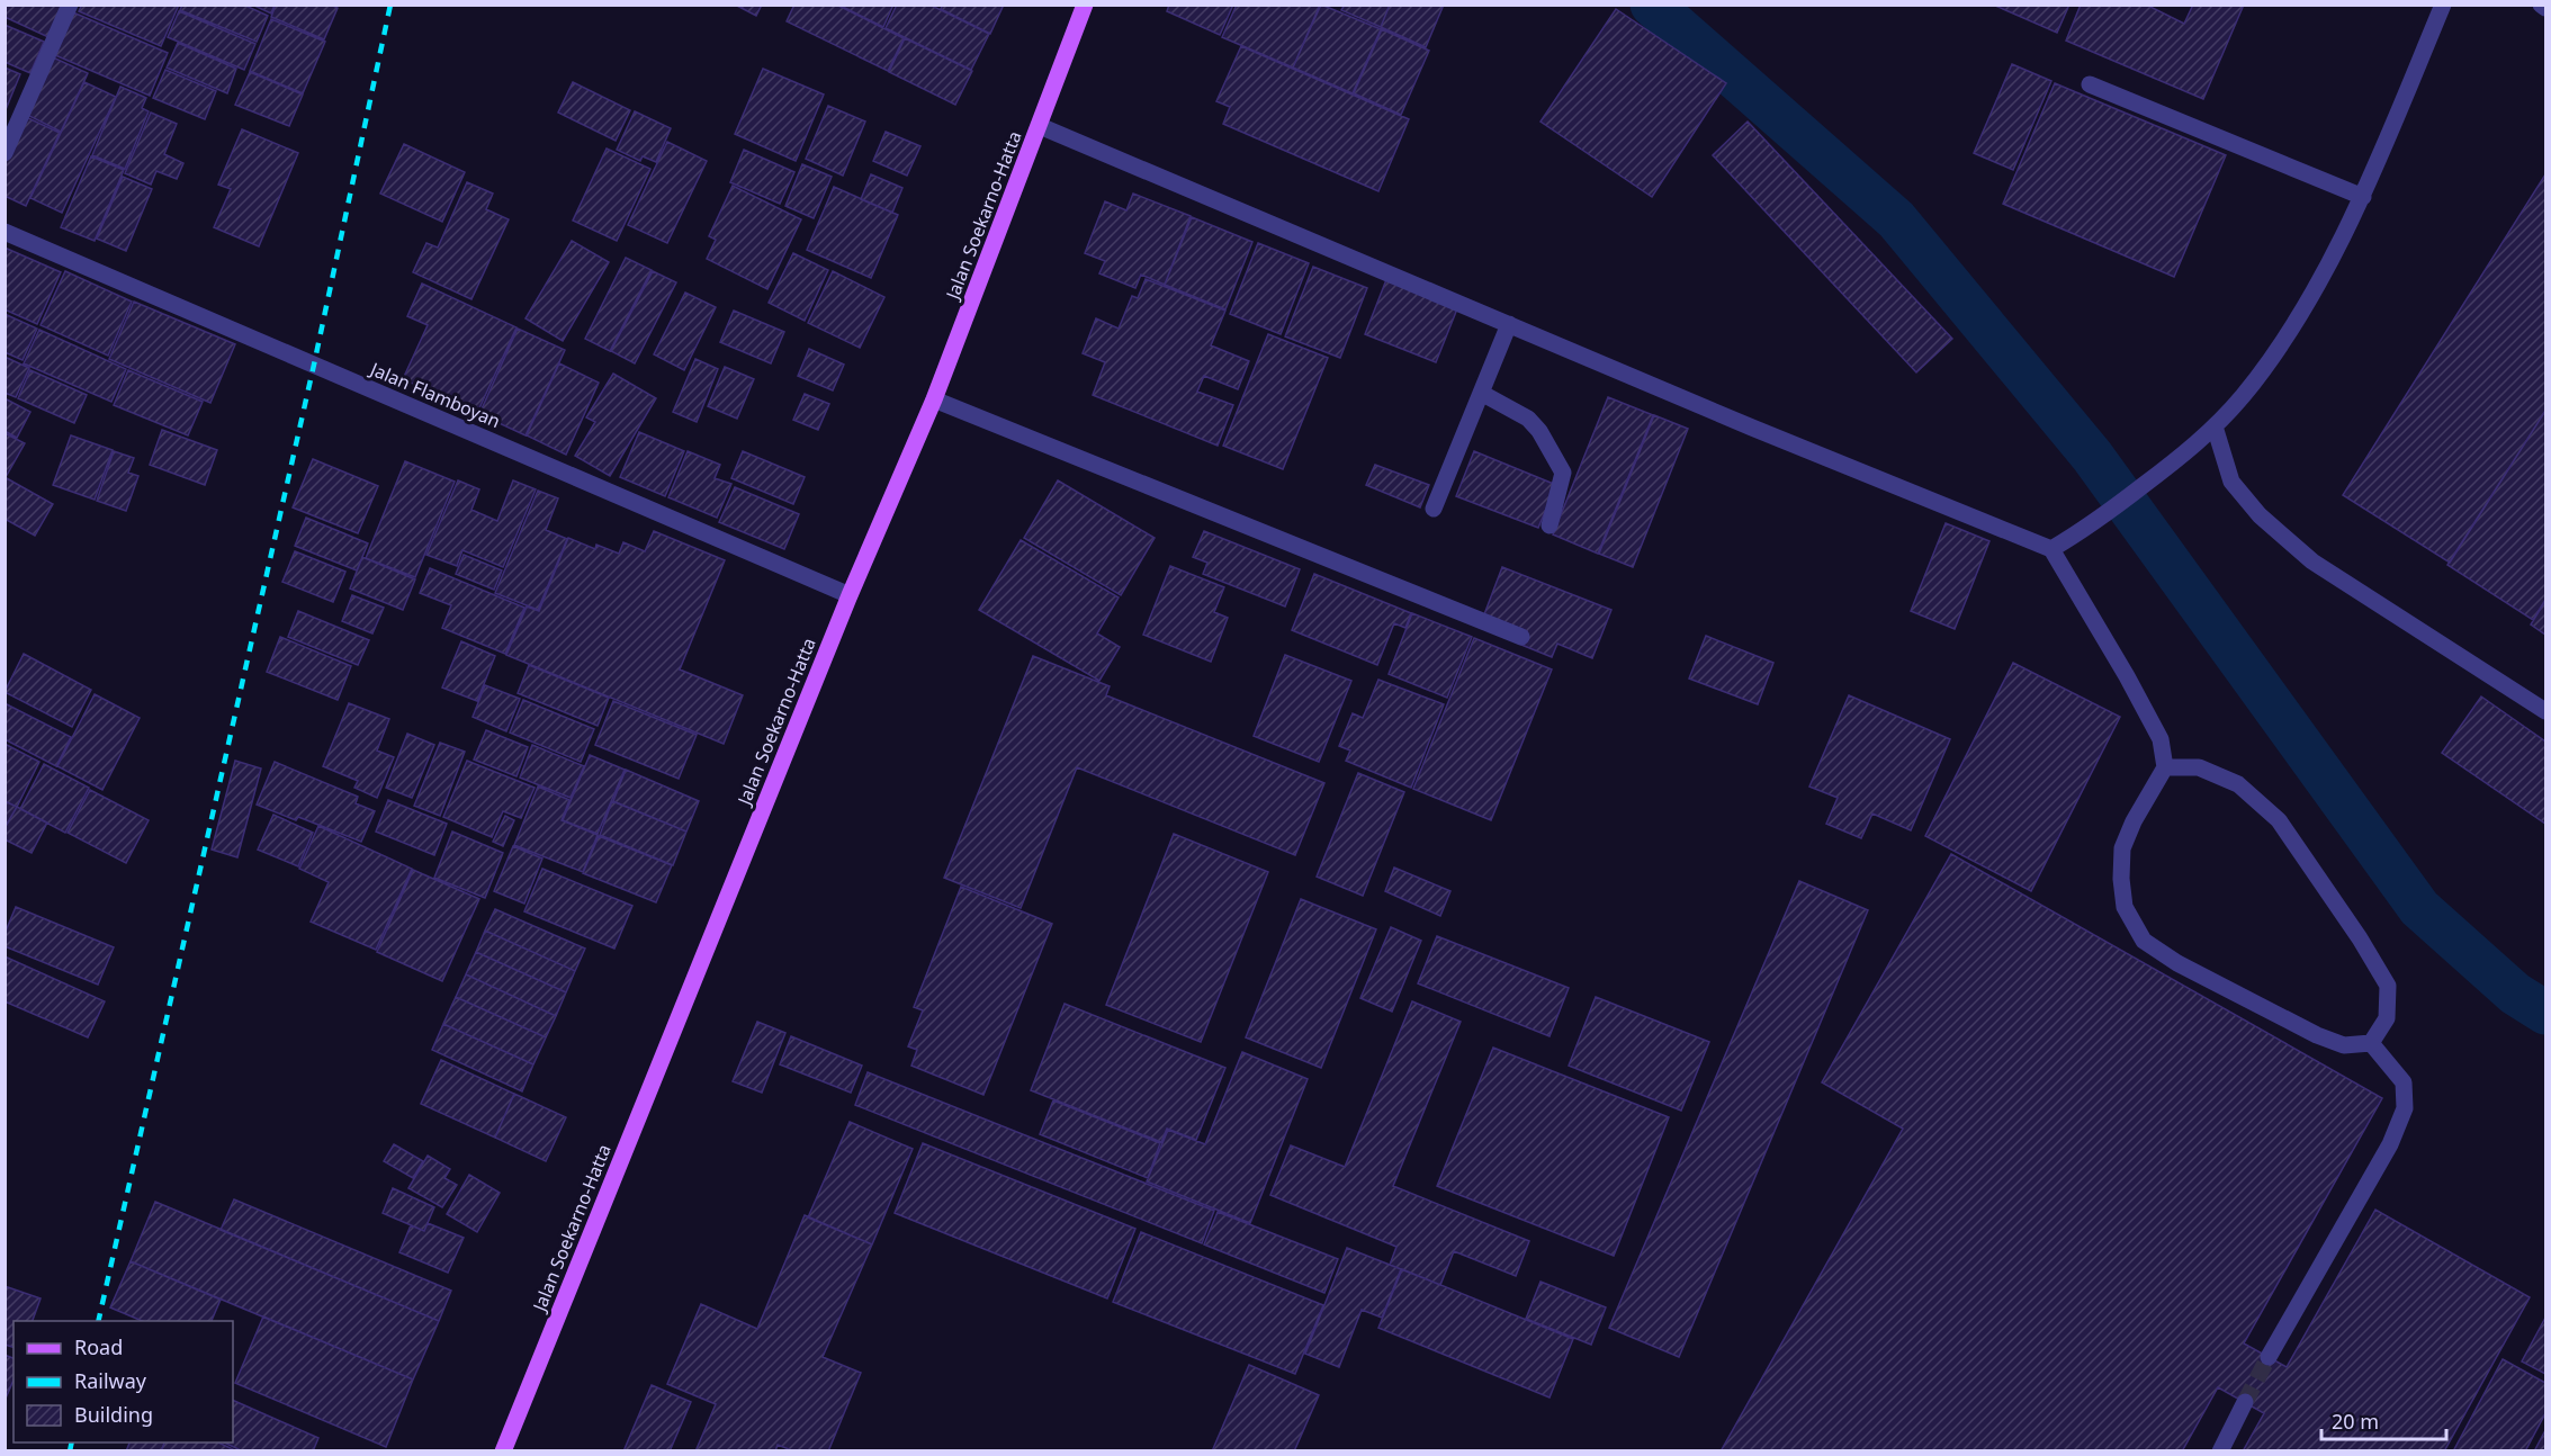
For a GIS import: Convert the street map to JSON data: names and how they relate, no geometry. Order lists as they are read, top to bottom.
{
  "streets": {
    "main road": ["Jalan Soekarno-Hatta"],
    "street": ["Jalan Flamboyan"]
  },
  "crossings": [
    ["Jalan Soekarno-Hatta", "Jalan Flamboyan"]
  ],
  "legend": ["Road", "Railway", "Building"],
  "scale_bar": "20 m"
}
